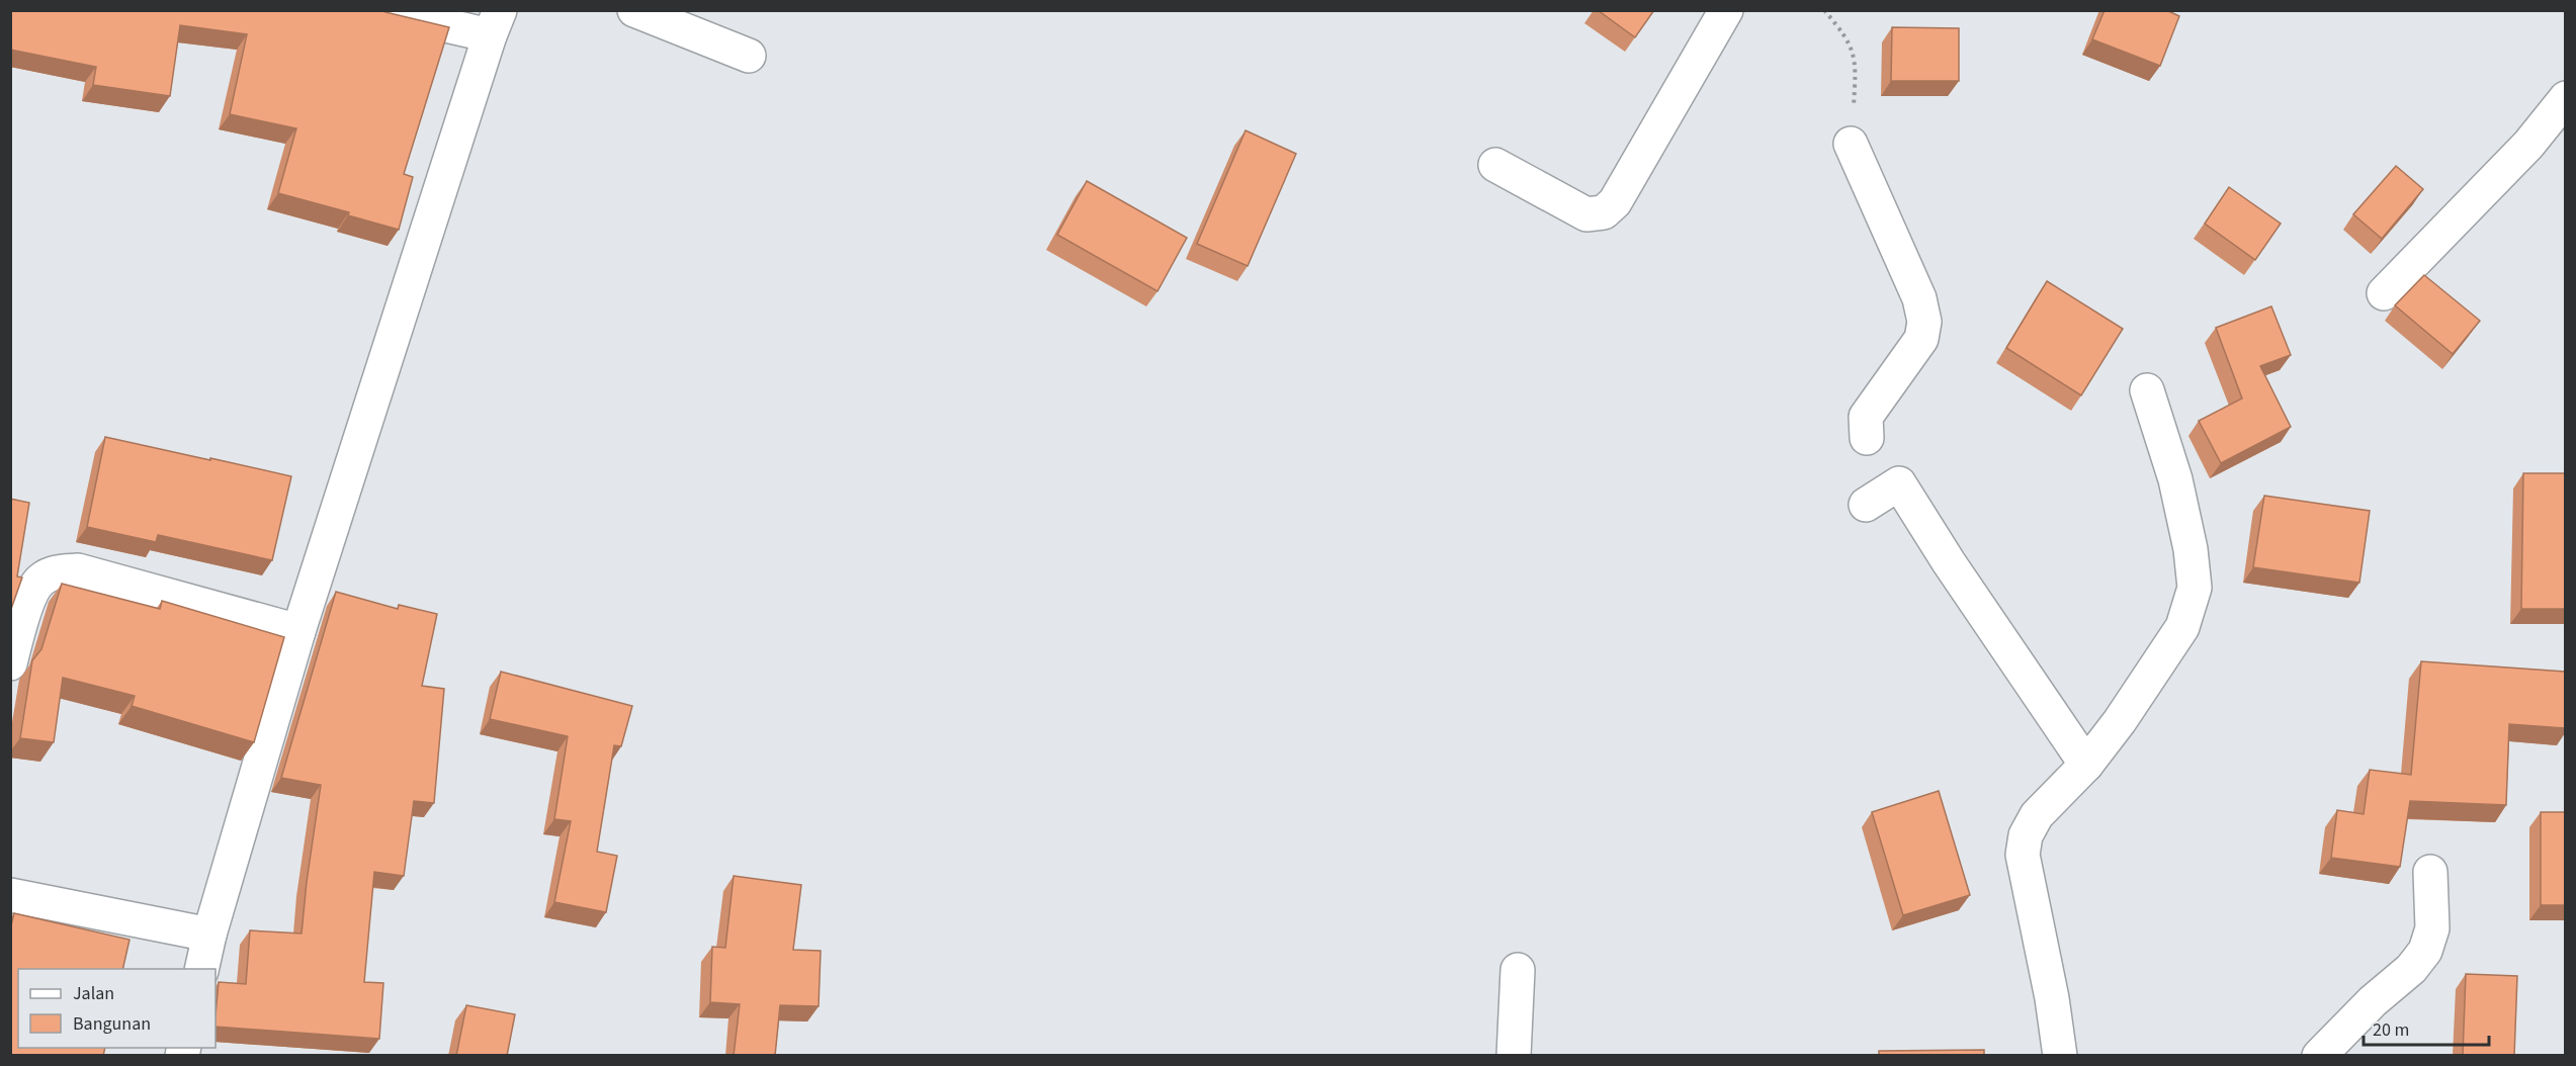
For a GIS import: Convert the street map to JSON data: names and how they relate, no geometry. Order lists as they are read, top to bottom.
{
  "legend": ["Jalan", "Bangunan"],
  "scale_bar": "20 m"
}
